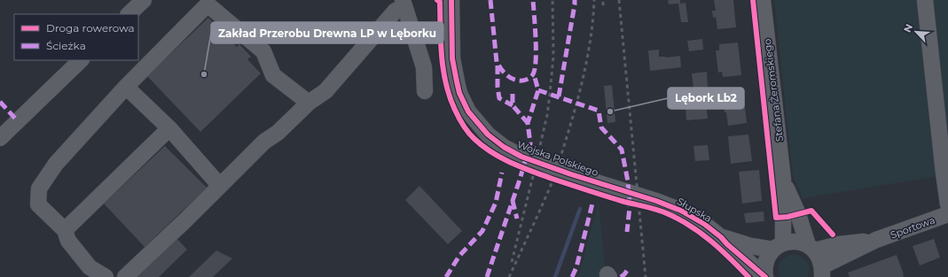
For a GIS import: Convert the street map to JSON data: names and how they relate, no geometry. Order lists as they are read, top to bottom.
{
  "streets": {
    "street": [
      "Stefana Żeromskiego",
      "Wojska Polskiego",
      "Słupska",
      "Sportowa"
    ]
  },
  "crossings": [
    ["Stefana Żeromskiego", "Słupska"],
    ["Stefana Żeromskiego", "Sportowa"],
    ["Wojska Polskiego", "Słupska"],
    ["Słupska", "Sportowa"]
  ],
  "places": ["Zakład Przerobu Drewna LP w Lęborku", "Lębork Lb2"],
  "legend": ["Droga rowerowa", "Ścieżka"],
  "north": "top left"
}
